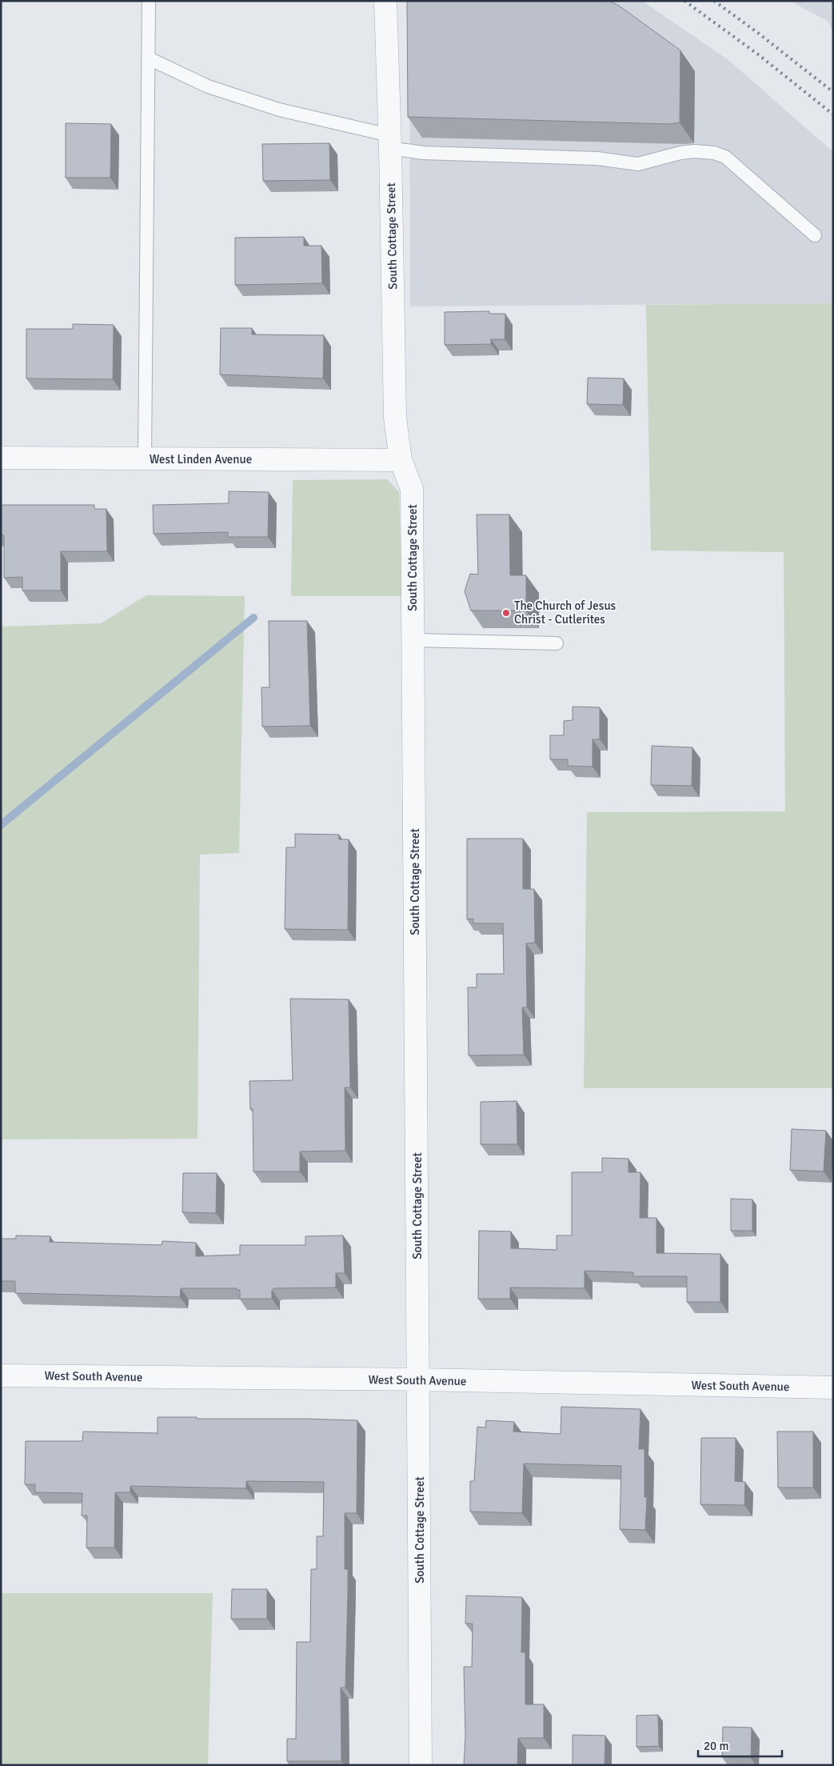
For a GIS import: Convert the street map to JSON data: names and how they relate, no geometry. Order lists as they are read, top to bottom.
{
  "streets": {
    "street": ["South Cottage Street", "West Linden Avenue", "West South Avenue"]
  },
  "crossings": [
    ["South Cottage Street", "West Linden Avenue"],
    ["South Cottage Street", "West South Avenue"]
  ],
  "places": ["The Church of Jesus Christ - Cutlerites"],
  "scale_bar": "20 m"
}
